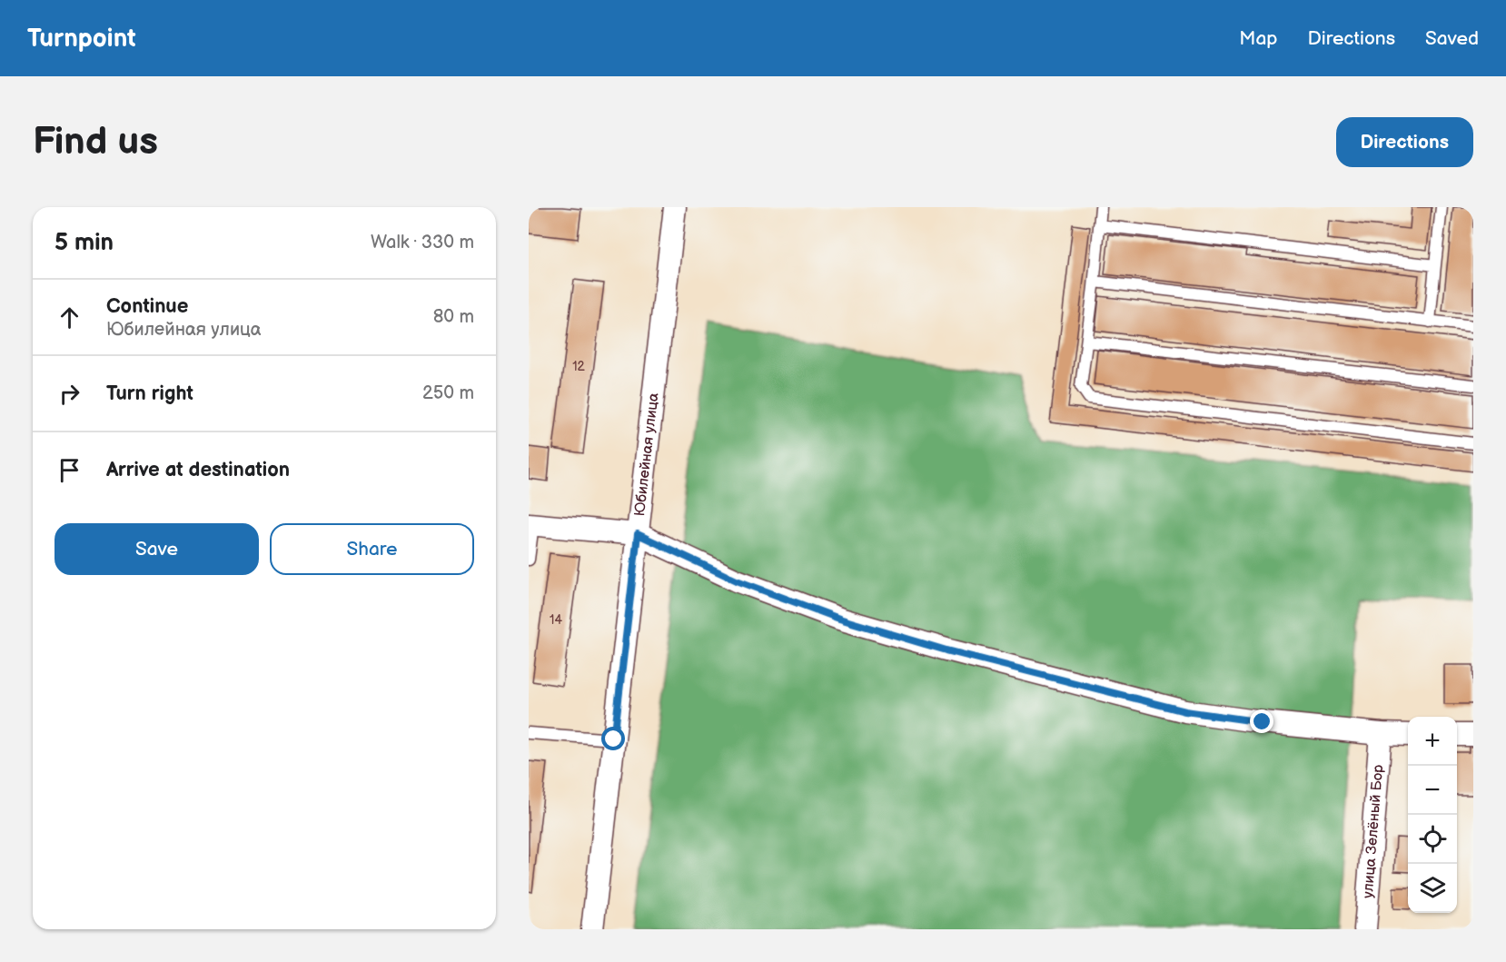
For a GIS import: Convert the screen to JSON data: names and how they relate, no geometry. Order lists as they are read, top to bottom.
{
  "streets": {
    "street": ["Юбилейная улица", "улица Зелёный Бор"]
  },
  "house_numbers": ["12", "14"],
  "page": {
    "header": "Turnpoint",
    "nav": ["Map", "Directions", "Saved"],
    "buttons": [
      "Directions",
      ["Save", "Share"]
    ],
    "title": "Find us",
    "heading": ["5 min", "Walk · 330 m"],
    "list": [
      ["Continue", "Юбилейная улица", "80 m"],
      ["Turn right", "250 m"],
      "Arrive at destination"
    ],
    "map_buttons": ["+", "−"]
  }
}
